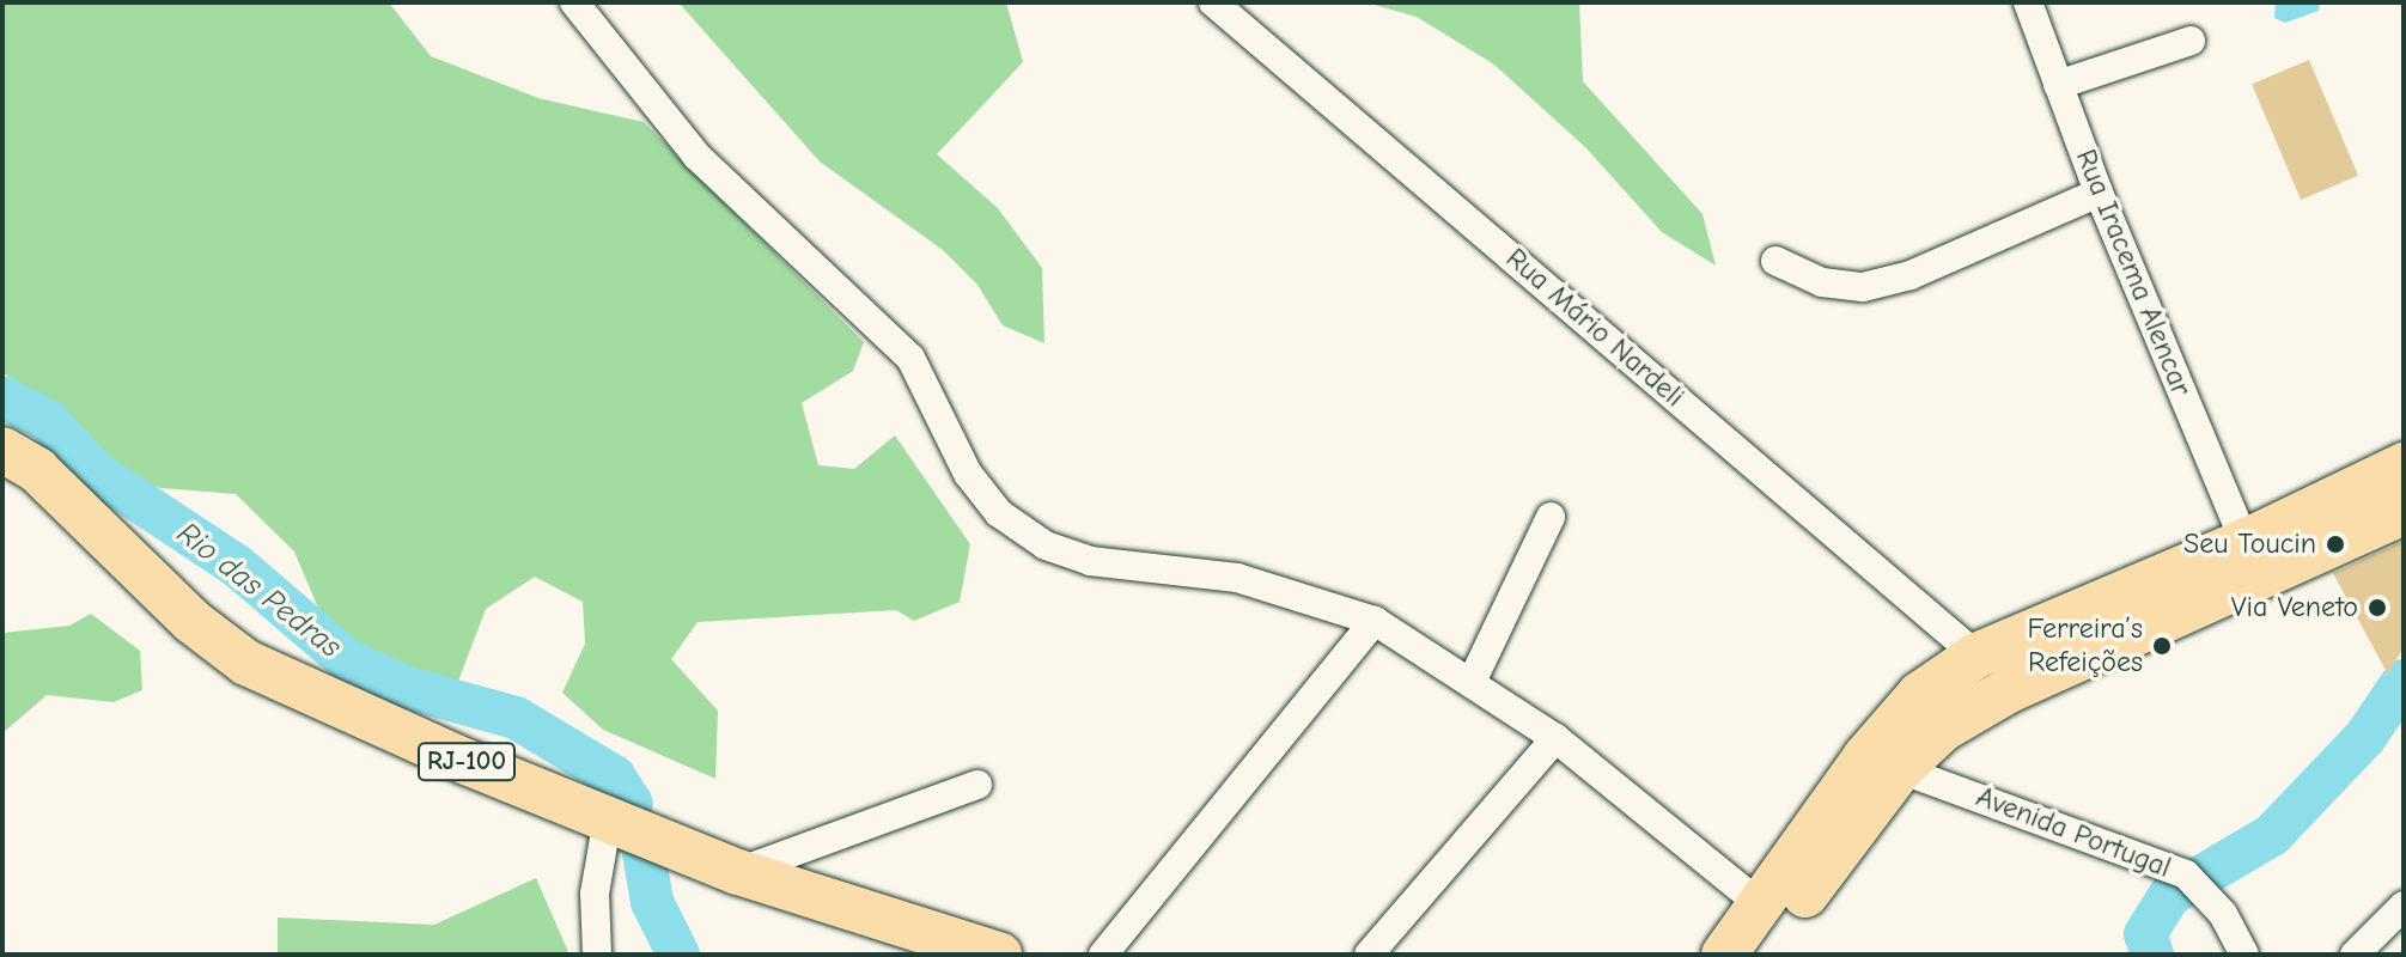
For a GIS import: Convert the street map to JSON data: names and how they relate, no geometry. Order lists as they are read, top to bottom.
{
  "streets": {
    "main road": ["RJ-100"],
    "street": ["Rua Iracema Alencar", "Rua Mário Nardeli", "Avenida Portugal"]
  },
  "water": ["Rio das Pedras"],
  "places": ["Seu Toucin", "Via Veneto", "Ferreira’s Refeições"]
}
